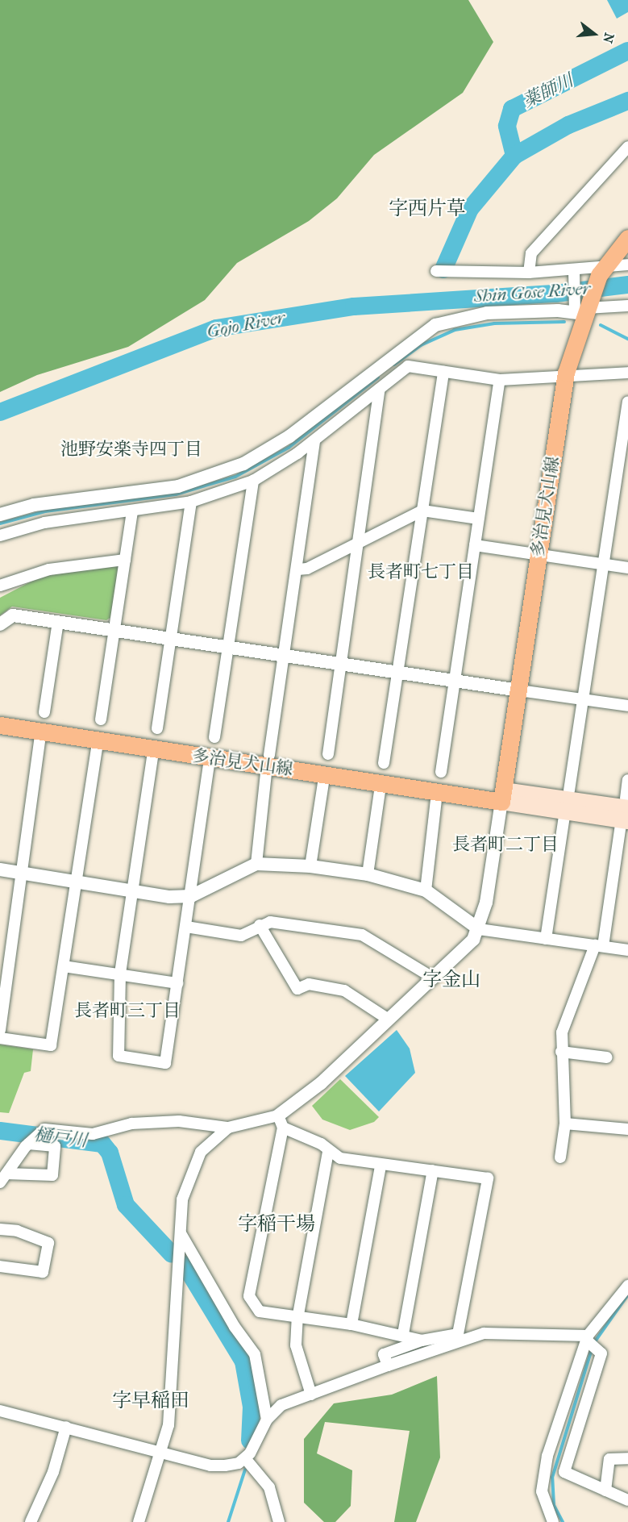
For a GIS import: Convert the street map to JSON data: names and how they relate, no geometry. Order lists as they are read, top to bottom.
{
  "streets": {
    "main road": ["多治見犬山線"]
  },
  "districts": [
    "字西片草",
    "池野安楽寺四丁目",
    "長者町七丁目",
    "長者町二丁目",
    "字金山",
    "長者町三丁目",
    "字稲干場",
    "字早稲田"
  ],
  "water": [
    "薬師川",
    "Shin Gose River",
    "Gojo River",
    "樋戸川"
  ],
  "north": "right"
}
